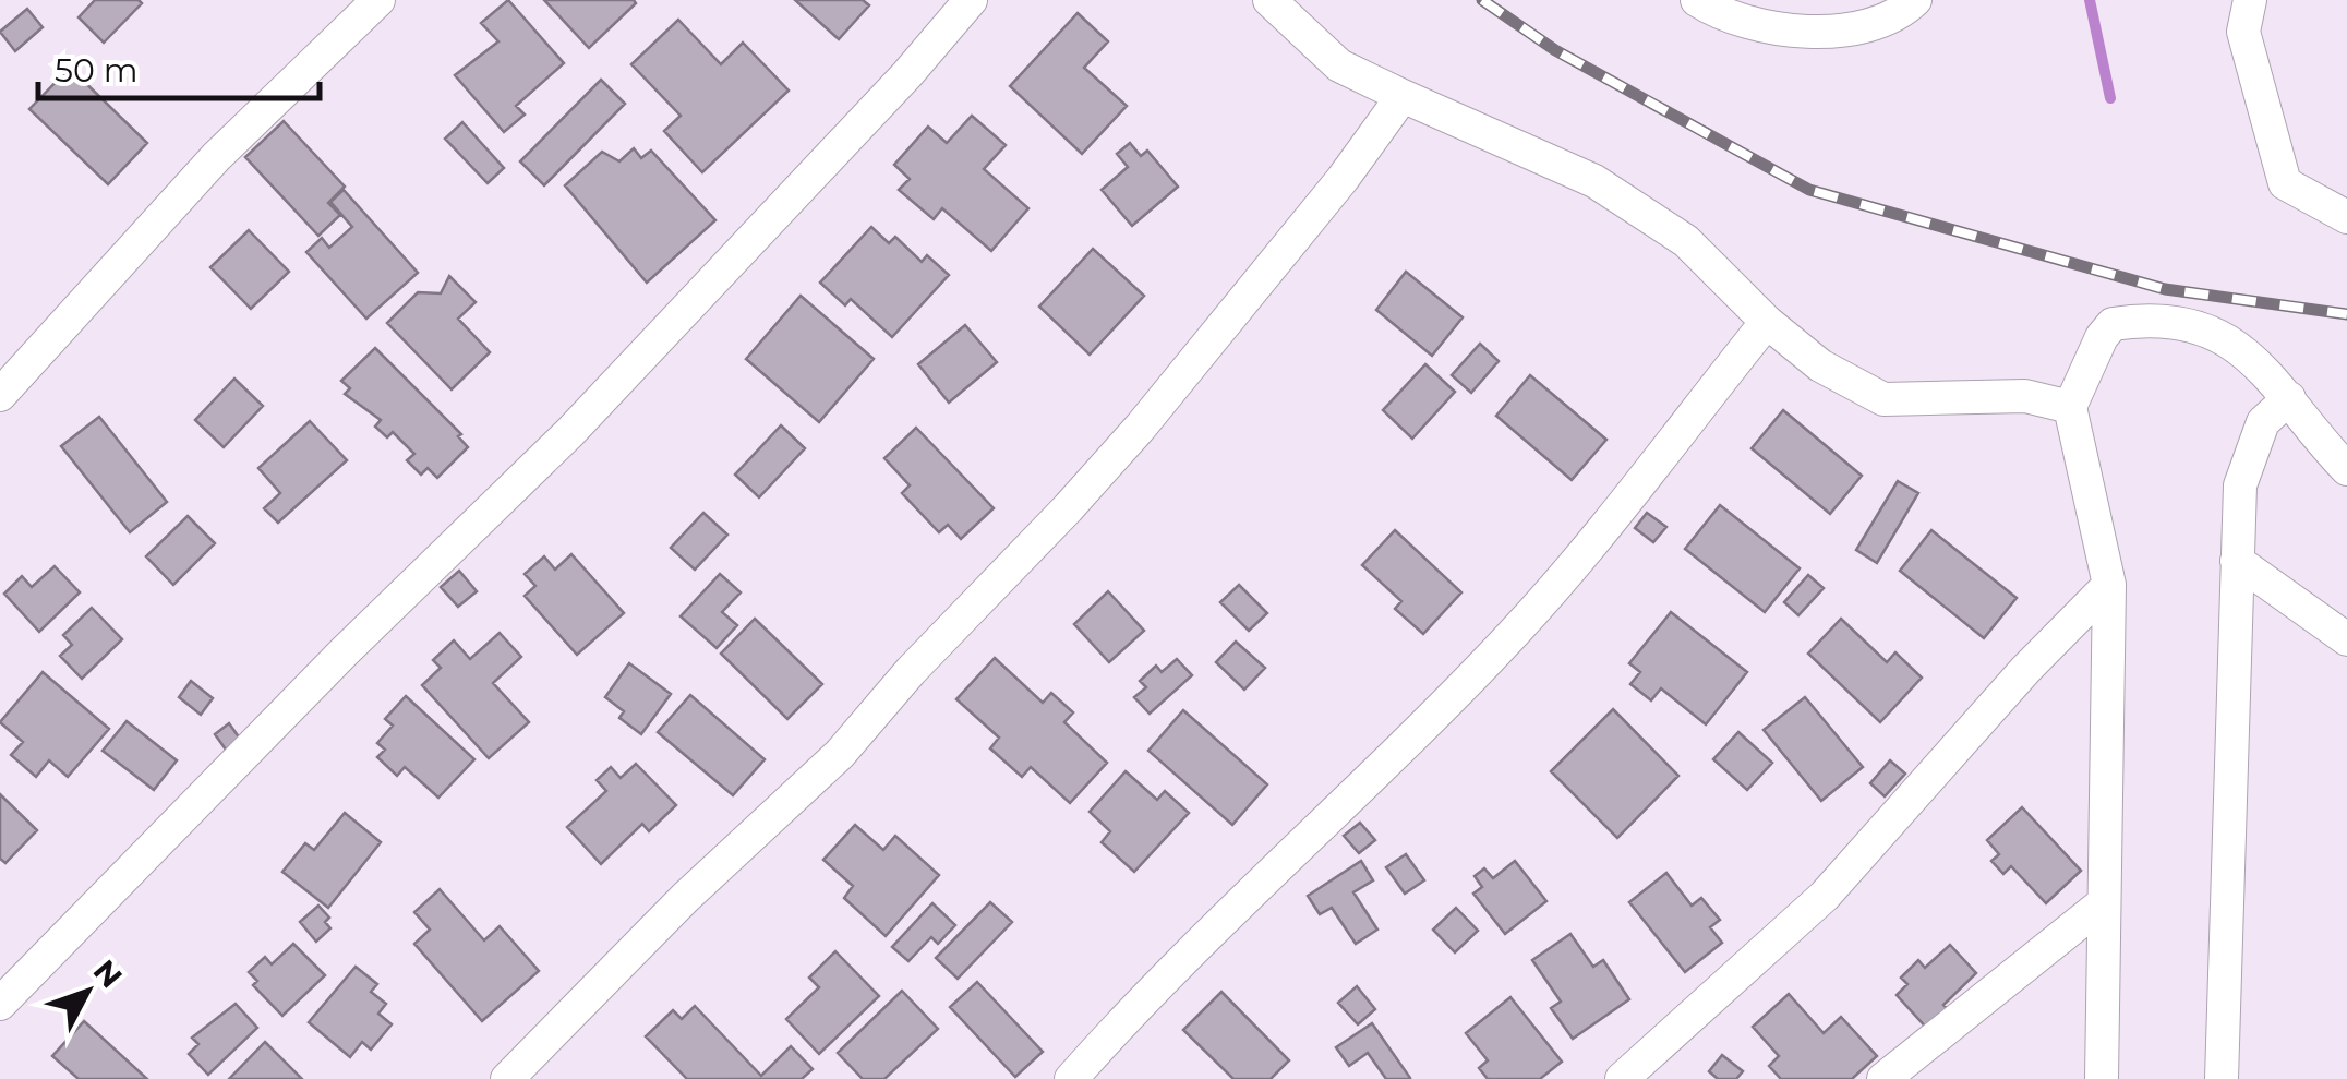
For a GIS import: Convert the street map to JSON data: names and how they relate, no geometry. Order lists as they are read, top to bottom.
{
  "scale_bar": "50 m",
  "north": "top right"
}
